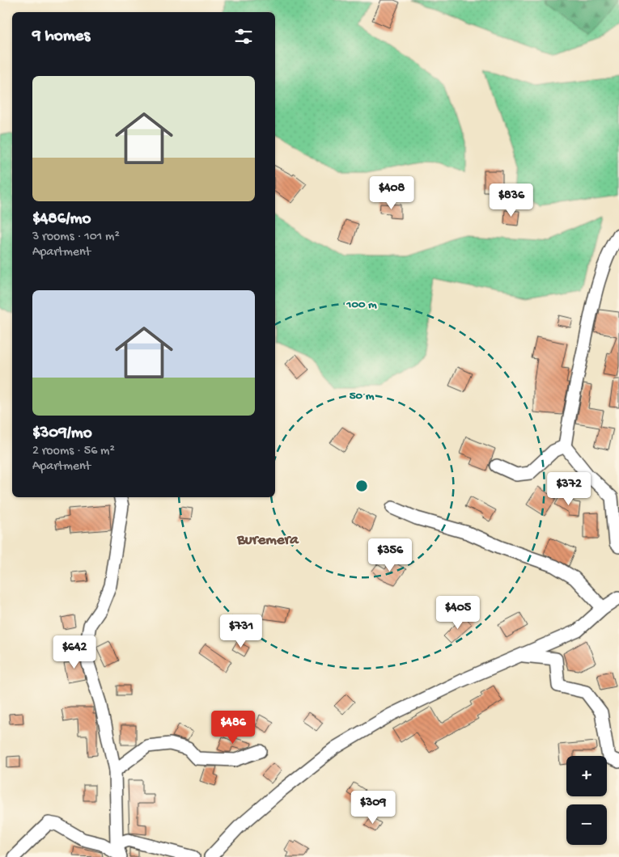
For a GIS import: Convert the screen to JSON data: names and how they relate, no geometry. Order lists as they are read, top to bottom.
{
  "districts": ["Buremera"],
  "page": {
    "heading": "9 homes",
    "list": [
      {
        "name": "$486/mo",
        "note": "3 rooms · 101 m² · Apartment"
      },
      {
        "name": "$309/mo",
        "note": "2 rooms · 56 m² · Apartment"
      }
    ],
    "price": [
      "$408",
      "$836",
      "$372",
      "$356",
      "$405",
      "$731",
      "$642",
      "$486",
      "$309"
    ],
    "map_buttons": ["+", "−"]
  },
  "rings": ["100 m", "50 m"]
}
